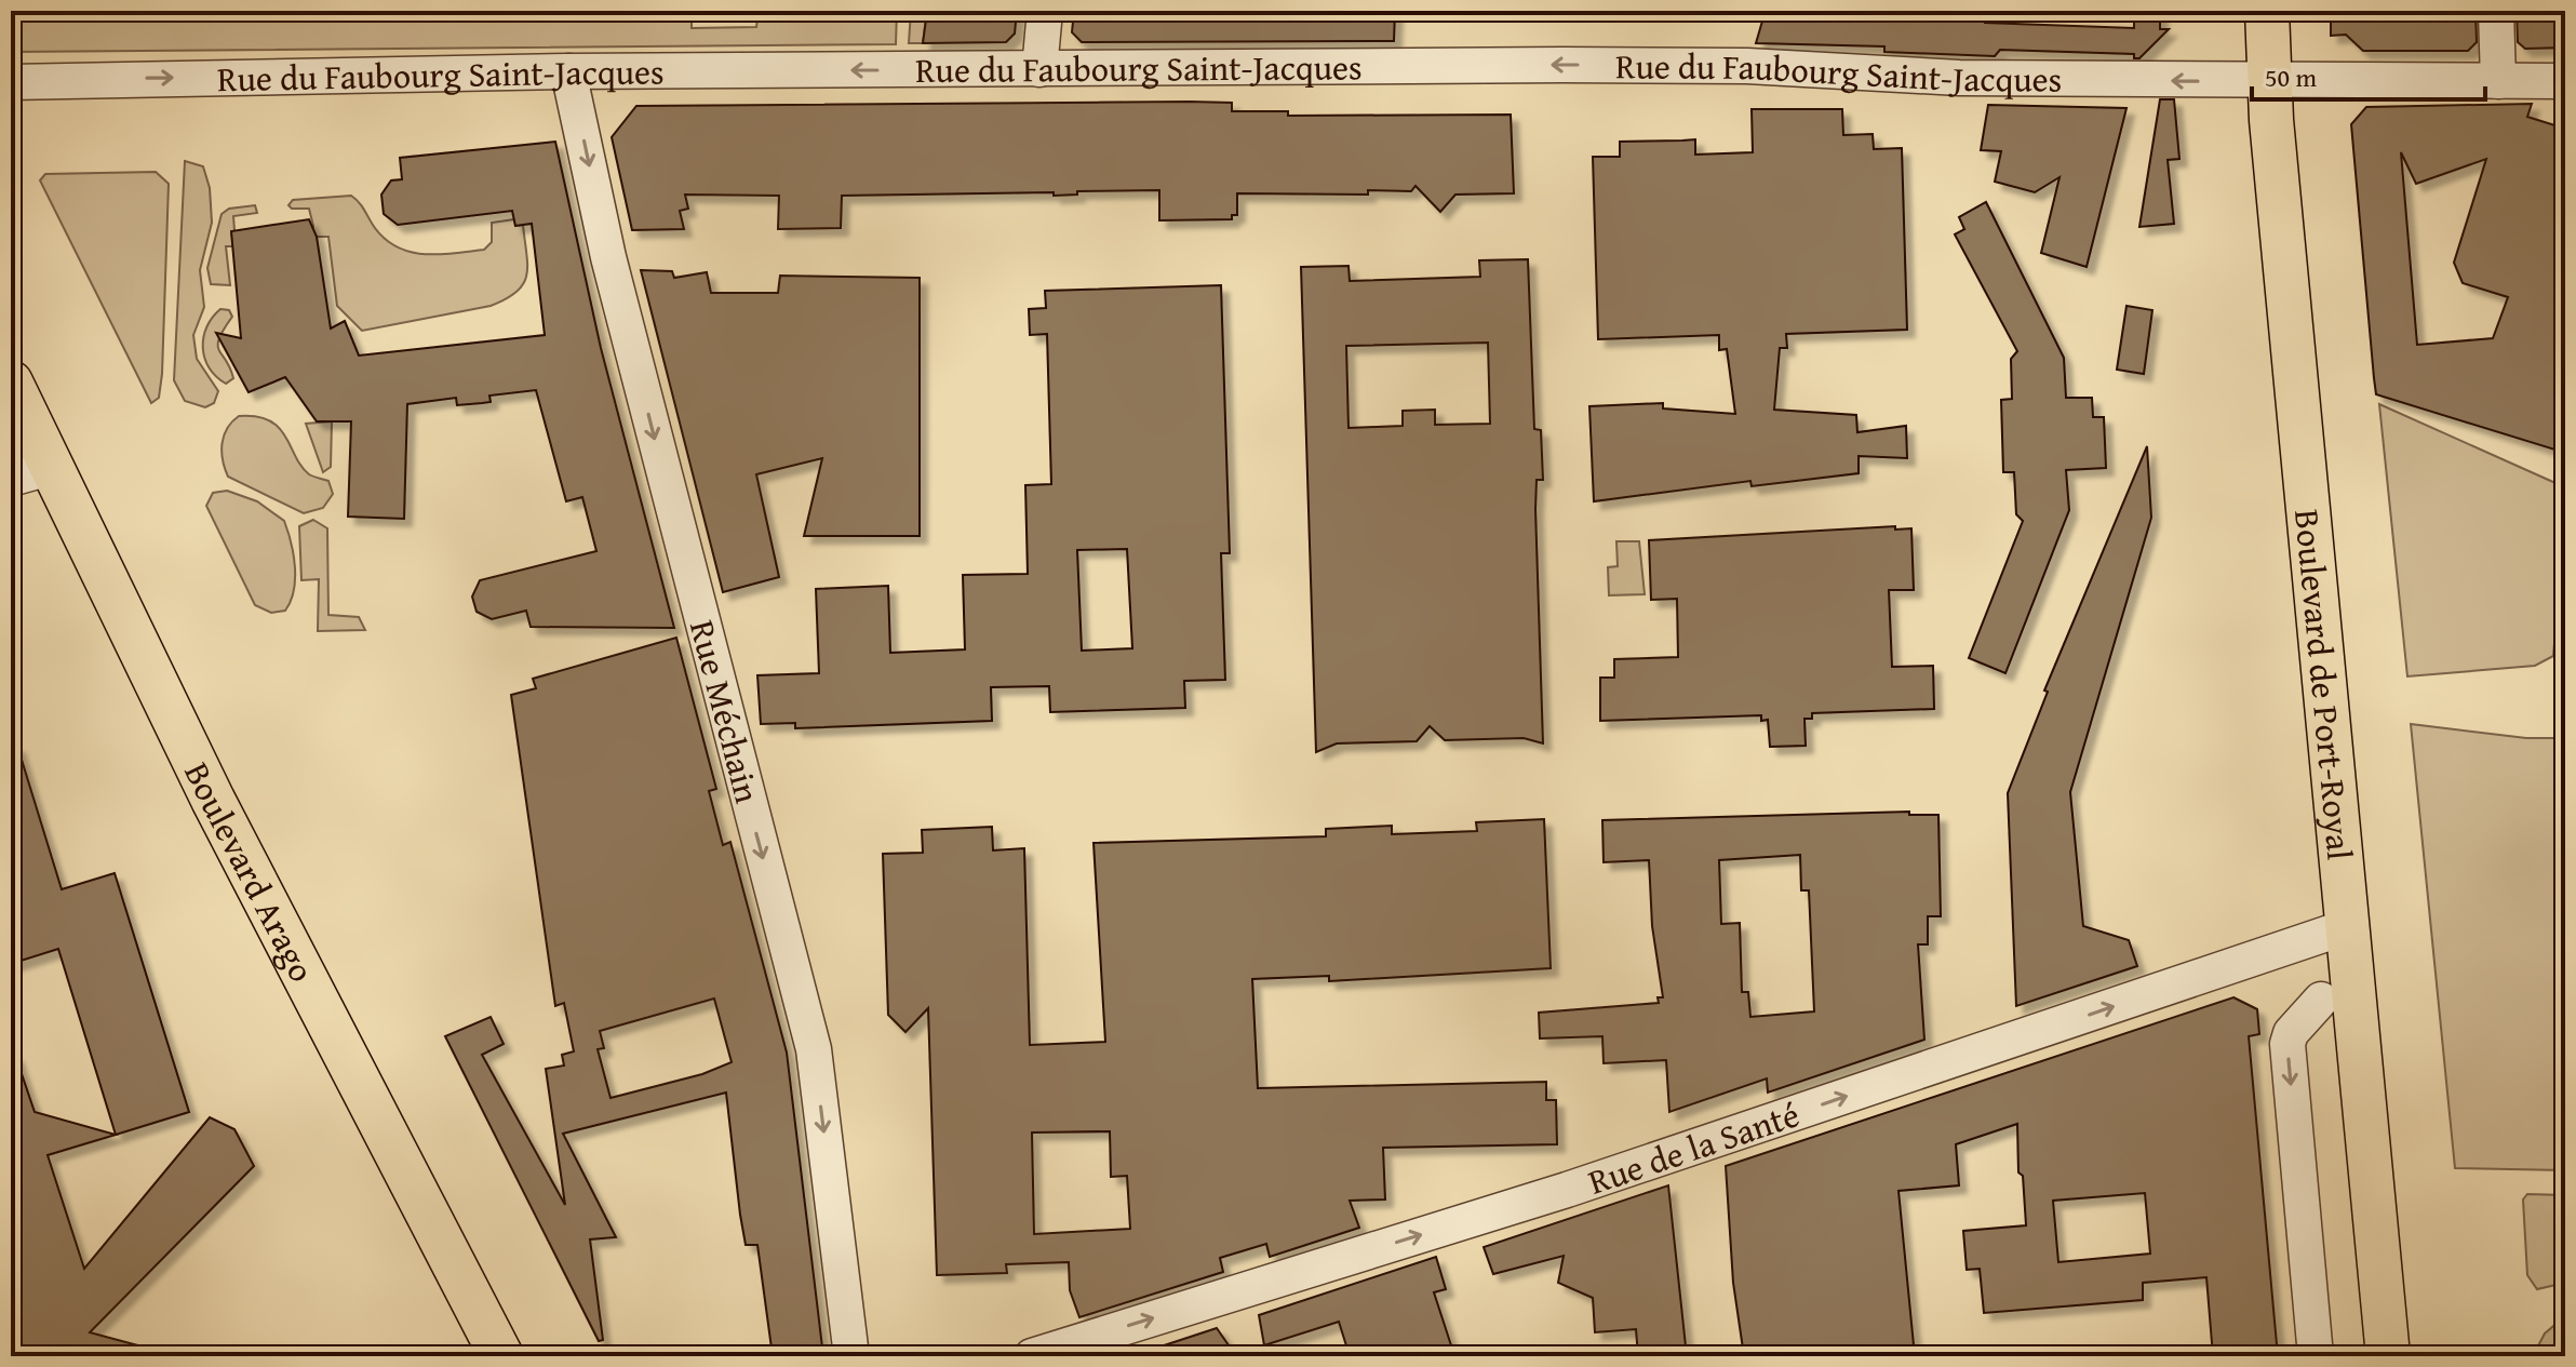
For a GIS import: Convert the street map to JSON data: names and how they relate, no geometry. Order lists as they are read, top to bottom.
{
  "streets": {
    "main road": ["Boulevard de Port-Royal", "Boulevard Arago"],
    "street": ["Rue du Faubourg Saint-Jacques", "Rue Méchain", "Rue de la Santé"]
  },
  "crossings": [
    ["Rue du Faubourg Saint-Jacques", "Boulevard de Port-Royal"],
    ["Rue du Faubourg Saint-Jacques", "Rue Méchain"],
    ["Boulevard de Port-Royal", "Rue de la Santé"]
  ],
  "one_way": ["Rue Méchain", "Rue de la Santé"],
  "scale_bar": "50 m"
}
